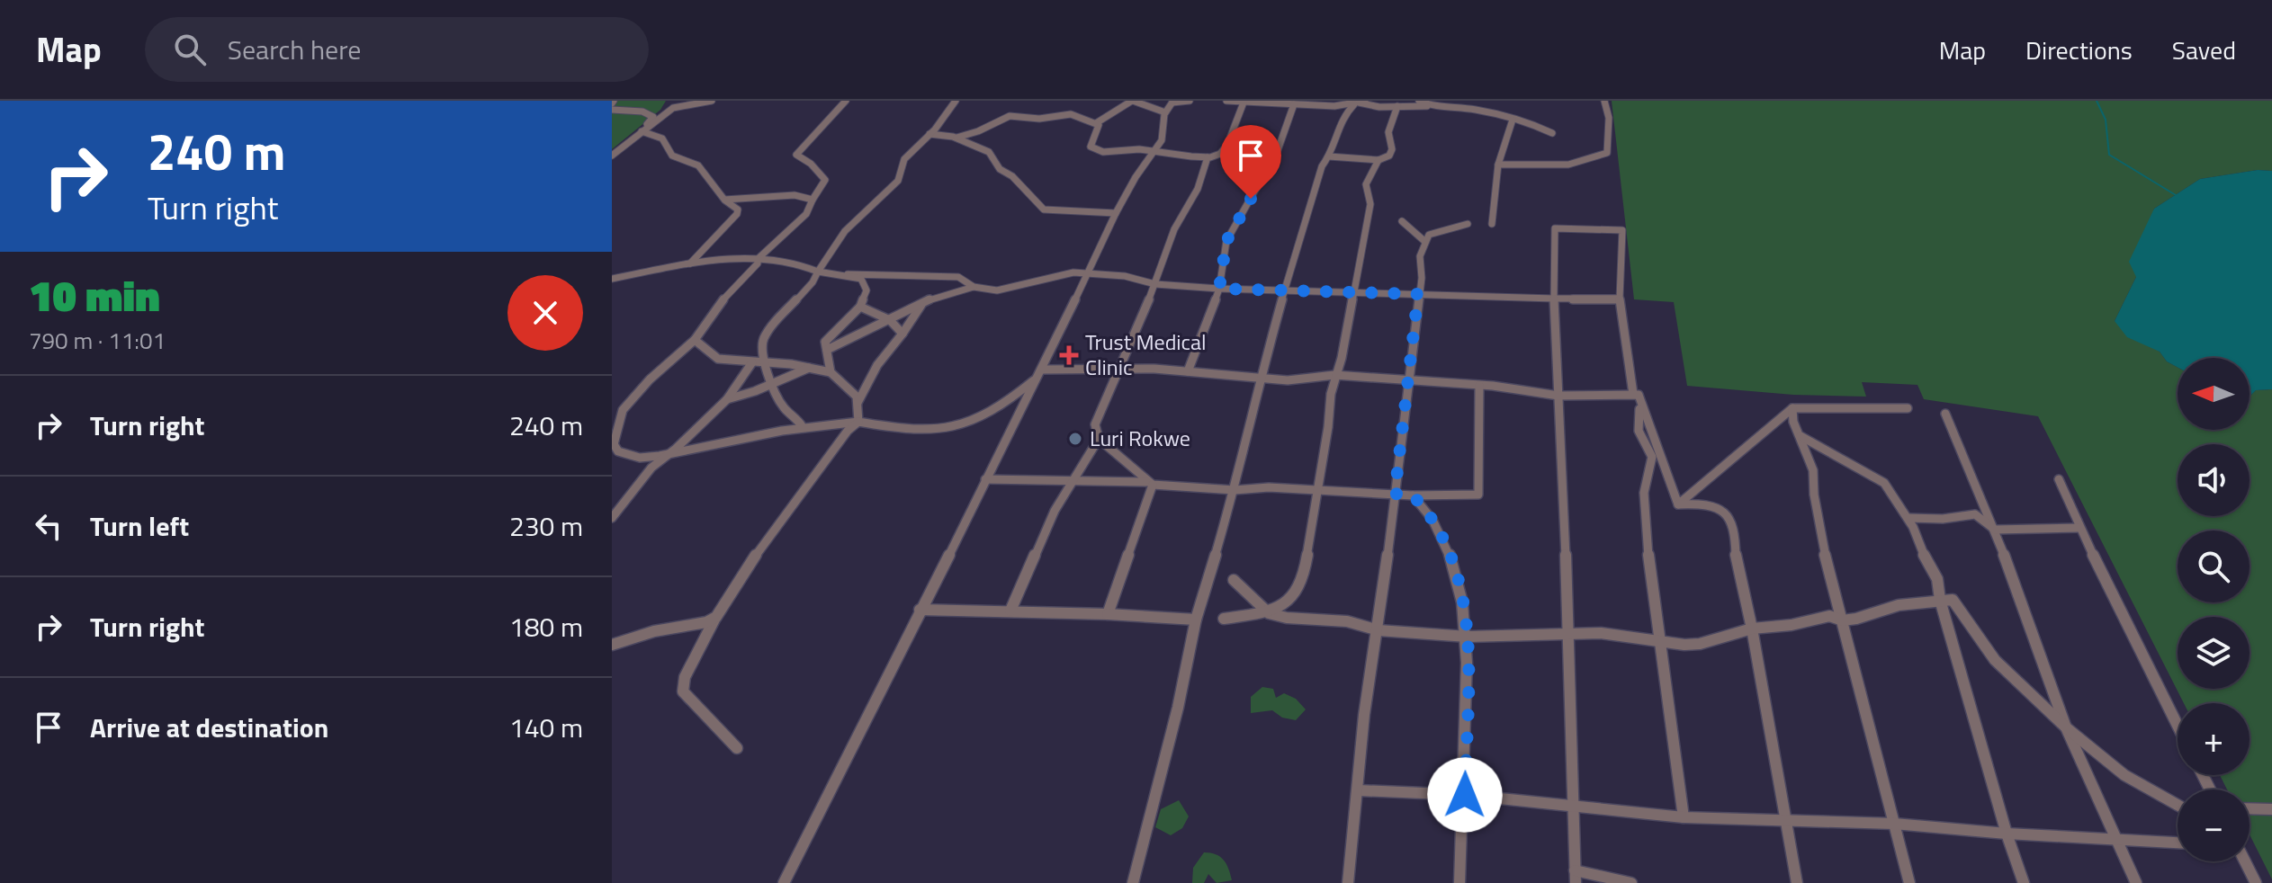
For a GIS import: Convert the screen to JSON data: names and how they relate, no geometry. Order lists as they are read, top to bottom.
{
  "places": {
    "health": ["Trust Medical Clinic"],
    "other": ["Luri Rokwe"]
  },
  "north": "left",
  "page": {
    "header": "Map",
    "search": "Search here",
    "nav": ["Map", "Directions", "Saved"],
    "turn": ["240 m", "Turn right"],
    "heading": ["10 min", "790 m · 11:01"],
    "map_buttons": ["+", "−"],
    "list": [
      {
        "name": "Turn right",
        "value": "240 m"
      },
      {
        "name": "Turn left",
        "value": "230 m"
      },
      {
        "name": "Turn right",
        "value": "180 m"
      },
      {
        "name": "Arrive at destination",
        "value": "140 m"
      }
    ]
  }
}
